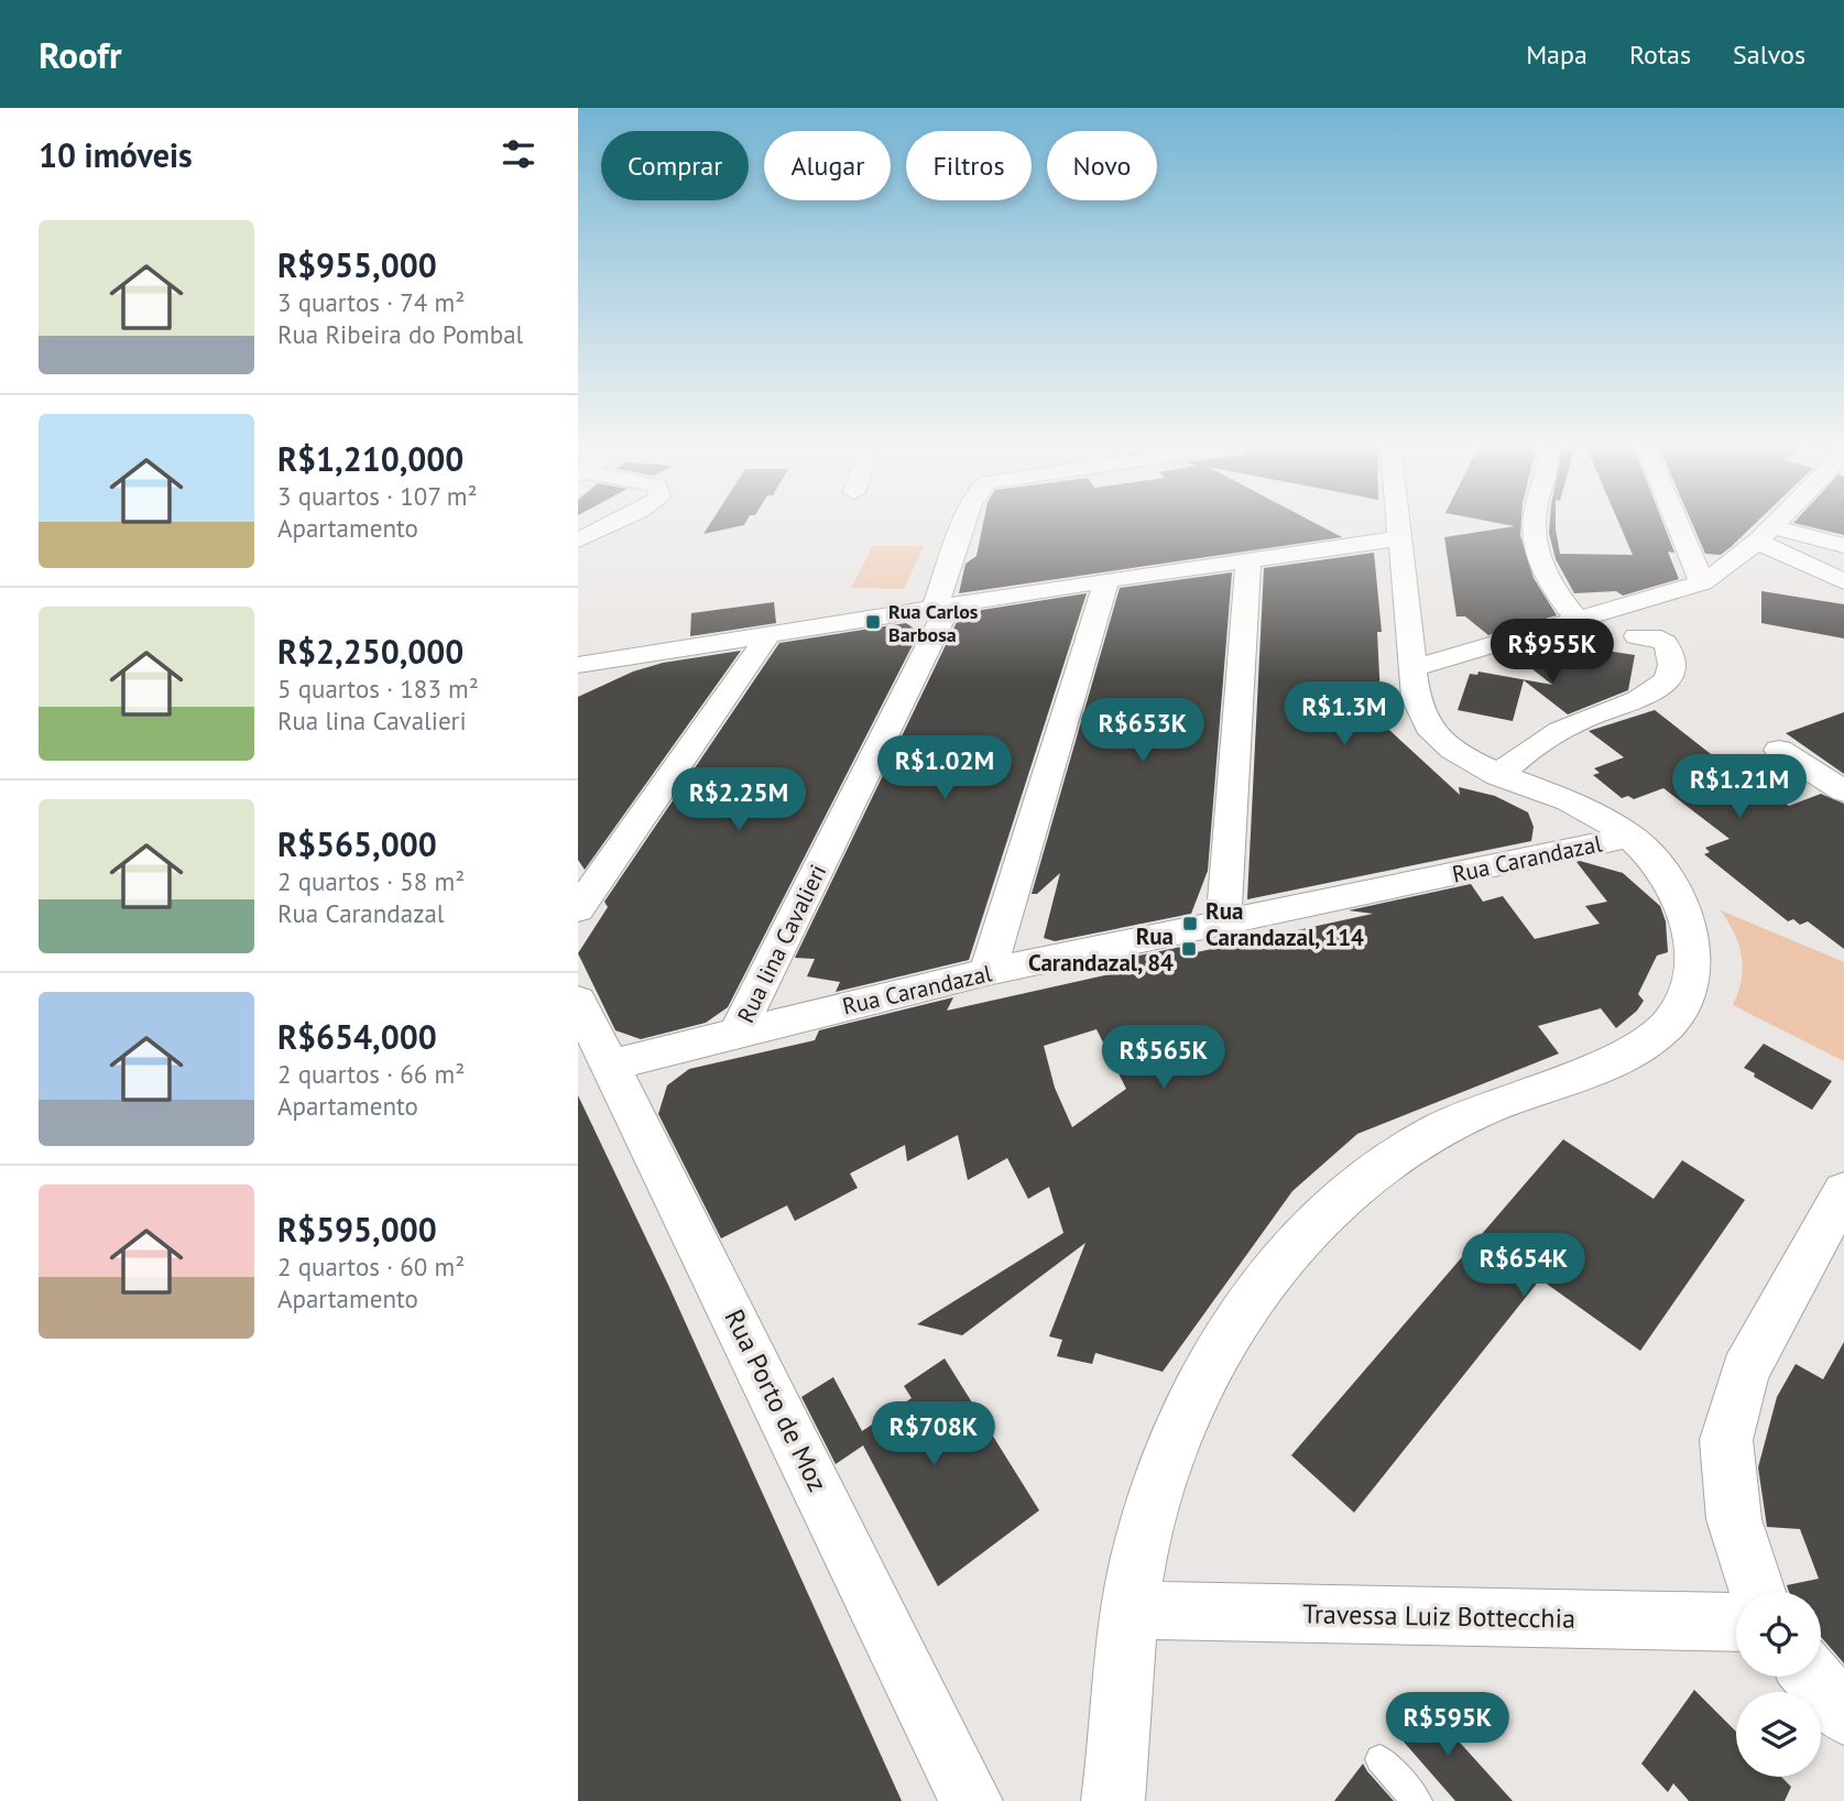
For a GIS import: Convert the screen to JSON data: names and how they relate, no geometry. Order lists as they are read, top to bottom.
{
  "streets": {
    "street": [
      "Rua Carandazal",
      "Rua lina Cavalieri",
      "Rua Porto de Moz",
      "Travessa Luiz Bottecchia"
    ]
  },
  "crossings": [
    ["Rua Carandazal", "Rua lina Cavalieri"],
    ["Rua Carandazal", "Rua Porto de Moz"]
  ],
  "places": {
    "transit": ["Rua Carlos Barbosa", "Rua Carandazal, 114", "Rua Carandazal, 84"]
  },
  "page": {
    "header": "Roofr",
    "nav": ["Mapa", "Rotas", "Salvos"],
    "heading": "10 imóveis",
    "chip": [
      "Comprar",
      "Alugar",
      "Filtros",
      "Novo"
    ],
    "list": [
      {
        "name": "R$955,000",
        "note": "3 quartos · 74 m² · Rua Ribeira do Pombal"
      },
      {
        "name": "R$1,210,000",
        "note": "3 quartos · 107 m² · Apartamento"
      },
      {
        "name": "R$2,250,000",
        "note": "5 quartos · 183 m² · Rua lina Cavalieri"
      },
      {
        "name": "R$565,000",
        "note": "2 quartos · 58 m² · Rua Carandazal"
      },
      {
        "name": "R$654,000",
        "note": "2 quartos · 66 m² · Apartamento"
      },
      {
        "name": "R$595,000",
        "note": "2 quartos · 60 m² · Apartamento"
      }
    ],
    "price": [
      "R$955K",
      "R$1.3M",
      "R$653K",
      "R$1.02M",
      "R$1.21M",
      "R$2.25M",
      "R$565K",
      "R$654K",
      "R$708K",
      "R$595K"
    ]
  }
}
